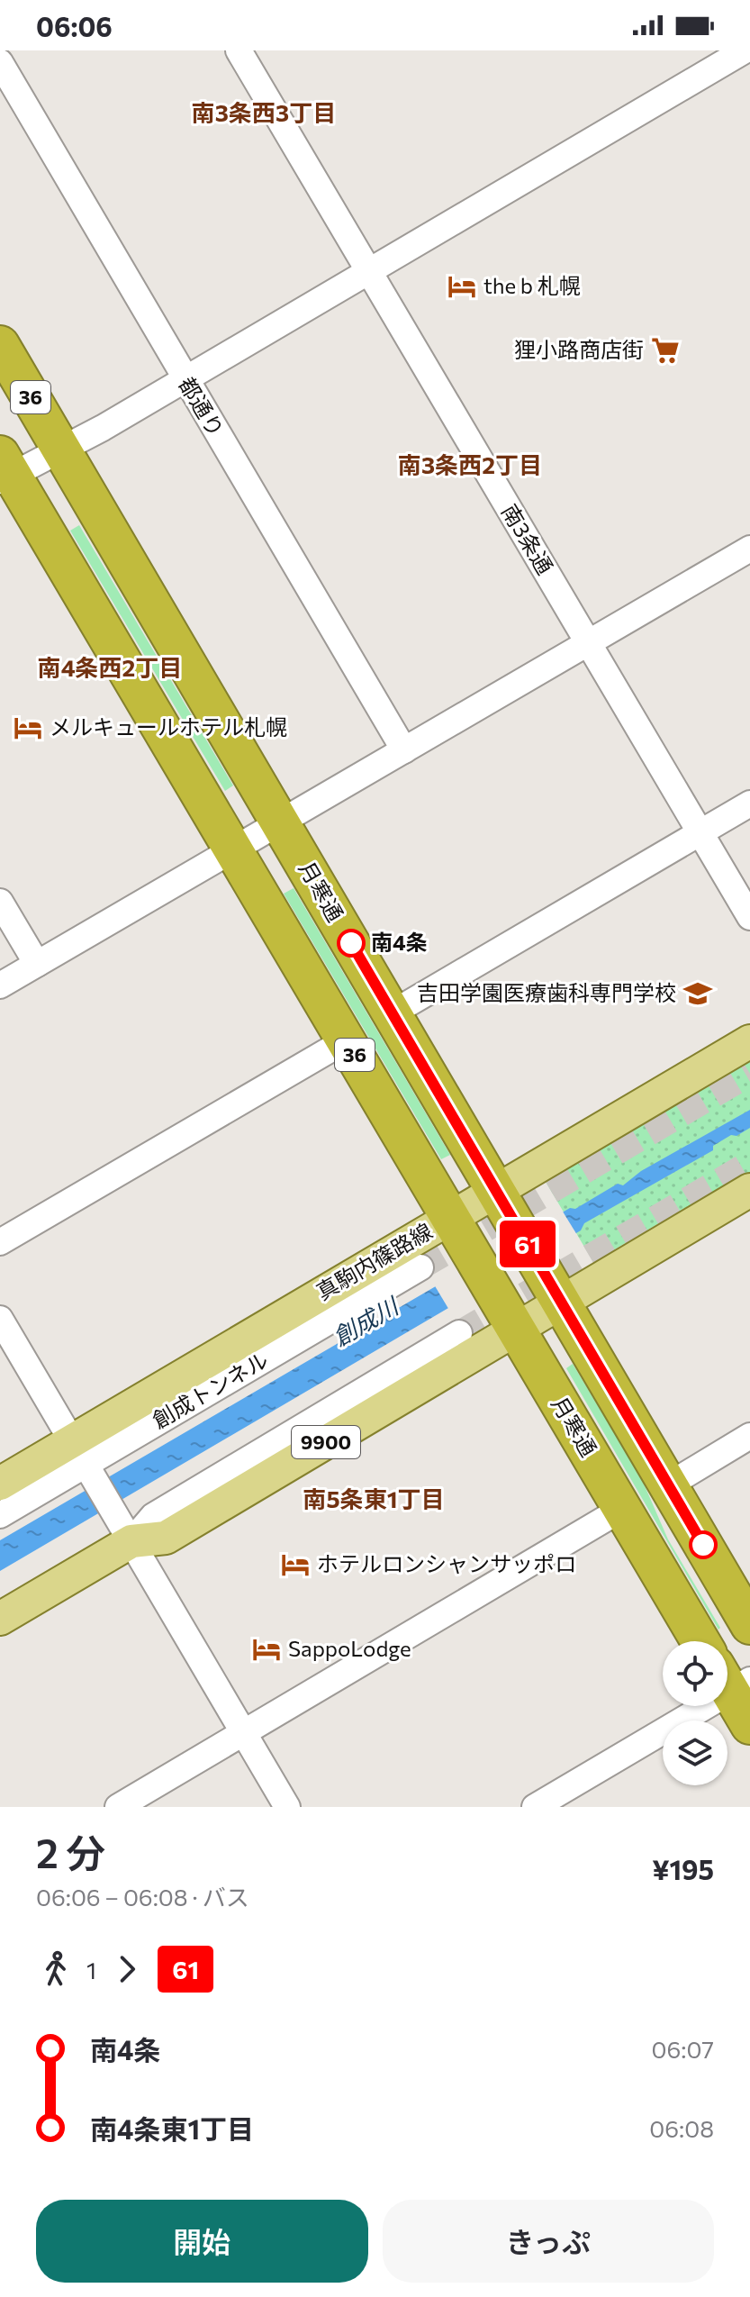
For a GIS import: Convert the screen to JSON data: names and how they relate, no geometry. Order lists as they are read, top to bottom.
{
  "streets": {
    "highway": ["36", "月寒通"],
    "main road": ["真駒内篠路線", "9900"],
    "street": ["都通り", "南3条通", "創成トンネル"]
  },
  "crossings": [
    ["月寒通", "真駒内篠路線"],
    ["月寒通", "9900"],
    ["真駒内篠路線", "創成トンネル"]
  ],
  "districts": [
    "南3条西3丁目",
    "南3条西2丁目",
    "南4条西2丁目",
    "南5条東1丁目"
  ],
  "water": ["創成川"],
  "places": {
    "hotel": [
      "the b 札幌",
      "メルキュールホテル札幌",
      "ホテルロンシャンサッポロ",
      "SappoLodge"
    ],
    "supermarket": ["狸小路商店街"],
    "other": ["南4条"],
    "school or university": ["吉田学園医療歯科専門学校"]
  },
  "lines": ["bus line 61"],
  "page": {
    "status": "06:06",
    "on_map": "61",
    "heading": ["2 分", "06:06 – 06:08 · バス", "¥195"],
    "legs": ["1", "61"],
    "list": [
      {
        "name": "南4条",
        "value": "06:07"
      },
      {
        "name": "南4条東1丁目",
        "value": "06:08"
      }
    ],
    "buttons": ["開始", "きっぷ"]
  }
}
